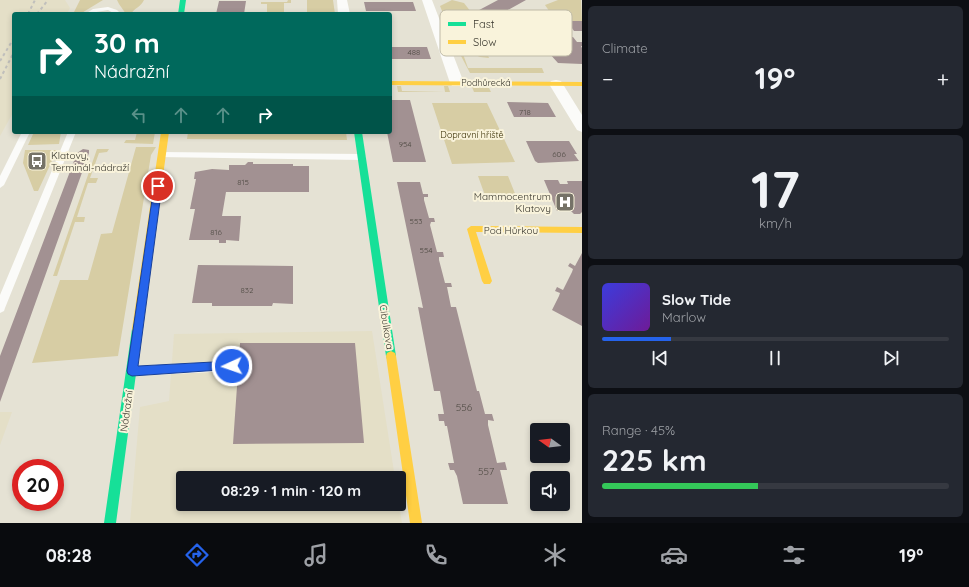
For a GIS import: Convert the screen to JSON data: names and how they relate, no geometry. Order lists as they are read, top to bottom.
{
  "streets": {
    "street": [
      "Podhůrecká",
      "Pod Hůrkou",
      "Cibulkova",
      "Nádražní"
    ]
  },
  "parks": ["Dopravní hřiště"],
  "places": {
    "bus stop": ["Klatovy, Terminál-nádraží"],
    "hospital": ["Mammocentrum Klatovy"]
  },
  "house_numbers": [
    "488",
    "718",
    "954",
    "606",
    "815",
    "553",
    "816",
    "554",
    "832",
    "556",
    "557"
  ],
  "legend": ["Fast", "Slow"],
  "north": "left",
  "page": {
    "tile": [
      "Climate",
      ["17", "km/h"],
      ["Range · 45%", "225 km"]
    ],
    "turn": ["30 m", "Nádražní"],
    "heat": ["−", "19°", "+"],
    "song": ["Slow Tide", "Marlow"],
    "limit": "20",
    "trip": "08:29 · 1 min · 120 m",
    "tabs": ["08:28", "19°"]
  }
}
